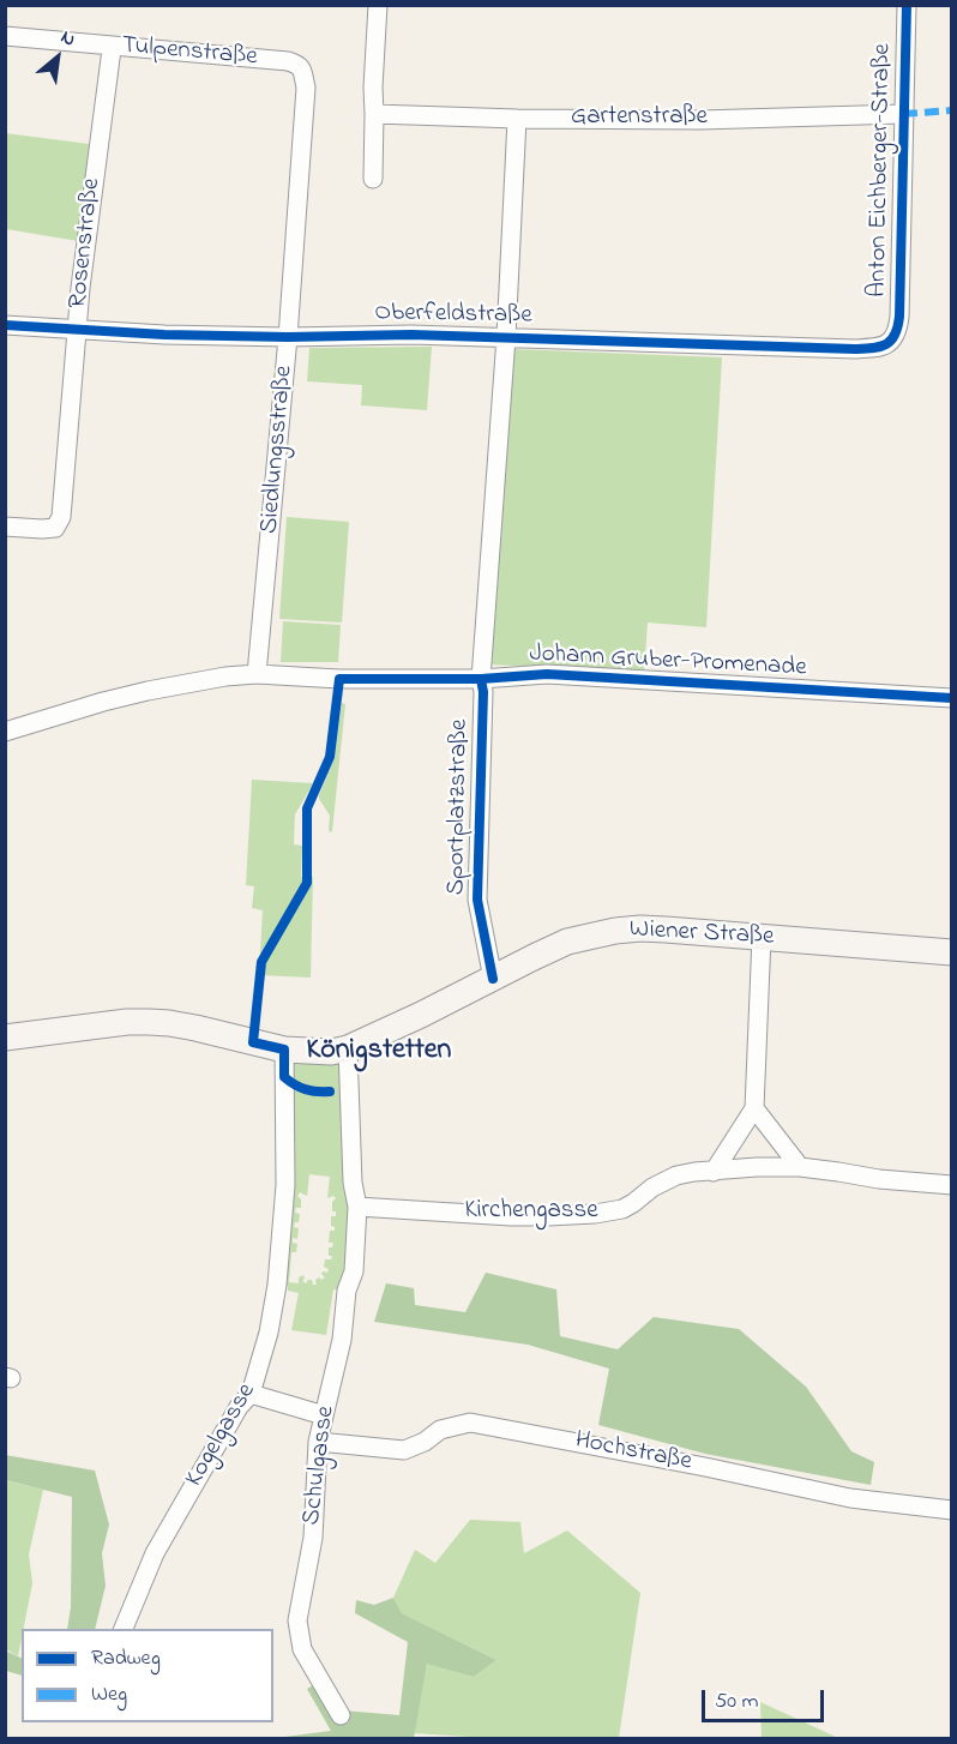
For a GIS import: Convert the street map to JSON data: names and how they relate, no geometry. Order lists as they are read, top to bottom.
{
  "streets": {
    "main road": ["Wiener Straße"],
    "street": [
      "Tulpenstraße",
      "Gartenstraße",
      "Anton Eichberger-Straße",
      "Rosenstraße",
      "Oberfeldstraße",
      "Siedlungsstraße",
      "Johann Gruber-Promenade",
      "Sportplatzstraße",
      "Kirchengasse",
      "Kogelgasse",
      "Hochstraße",
      "Schulgasse"
    ]
  },
  "crossings": [
    ["Tulpenstraße", "Rosenstraße"],
    ["Tulpenstraße", "Siedlungsstraße"],
    ["Gartenstraße", "Anton Eichberger-Straße"],
    ["Gartenstraße", "Sportplatzstraße"],
    ["Anton Eichberger-Straße", "Oberfeldstraße"],
    ["Rosenstraße", "Oberfeldstraße"],
    ["Oberfeldstraße", "Siedlungsstraße"],
    ["Oberfeldstraße", "Sportplatzstraße"],
    ["Siedlungsstraße", "Johann Gruber-Promenade"],
    ["Johann Gruber-Promenade", "Sportplatzstraße"],
    ["Sportplatzstraße", "Wiener Straße"],
    ["Wiener Straße", "Schulgasse"],
    ["Kirchengasse", "Schulgasse"],
    ["Hochstraße", "Schulgasse"]
  ],
  "districts": ["Königstetten"],
  "legend": ["Radweg", "Weg"],
  "scale_bar": "50 m",
  "north": "top right"
}
